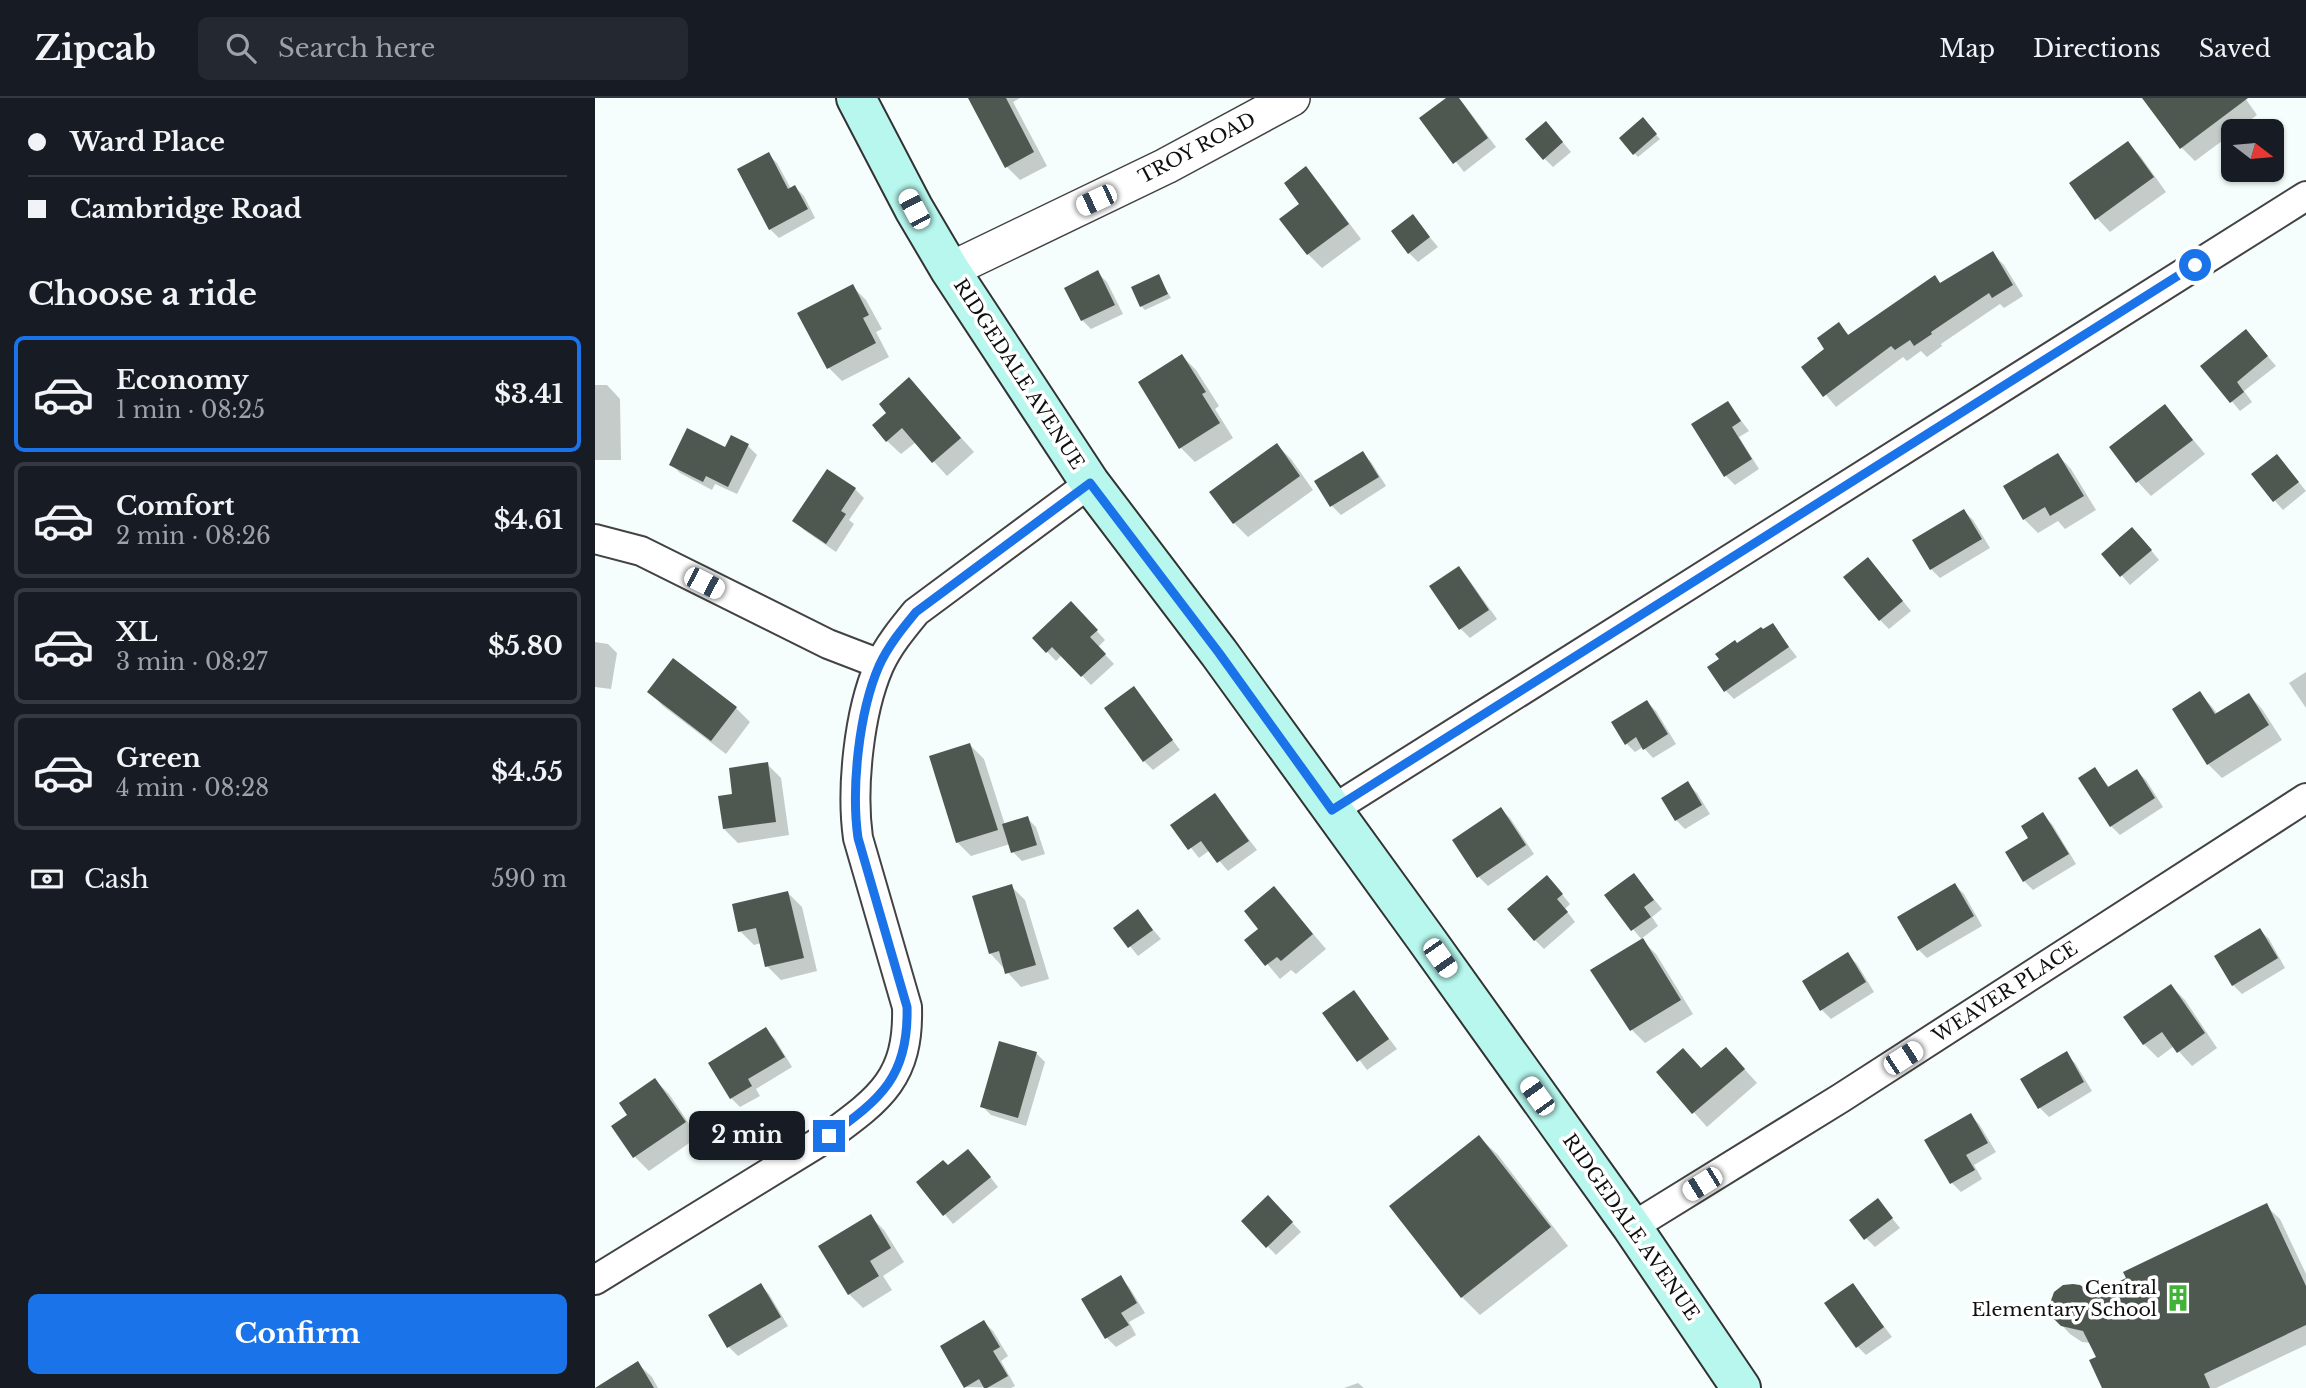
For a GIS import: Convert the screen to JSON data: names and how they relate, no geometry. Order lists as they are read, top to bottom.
{
  "streets": {
    "main road": ["RIDGEDALE AVENUE"],
    "street": ["TROY ROAD", "WEAVER PLACE"]
  },
  "crossings": [
    ["TROY ROAD", "RIDGEDALE AVENUE"],
    ["RIDGEDALE AVENUE", "WEAVER PLACE"]
  ],
  "places": {
    "building": ["Central Elementary School"]
  },
  "north": "right",
  "page": {
    "header": "Zipcab",
    "search": "Search here",
    "nav": ["Map", "Directions", "Saved"],
    "banner": ["Ward Place", "Cambridge Road"],
    "heading": "Choose a ride",
    "list": [
      {
        "name": "Economy",
        "note": "1 min · 08:25",
        "value": "$3.41"
      },
      {
        "name": "Comfort",
        "note": "2 min · 08:26",
        "value": "$4.61"
      },
      {
        "name": "XL",
        "note": "3 min · 08:27",
        "value": "$5.80"
      },
      {
        "name": "Green",
        "note": "4 min · 08:28",
        "value": "$4.55"
      }
    ],
    "pay": ["Cash", "590 m"],
    "bubble": "2 min",
    "buttons": "Confirm"
  }
}
